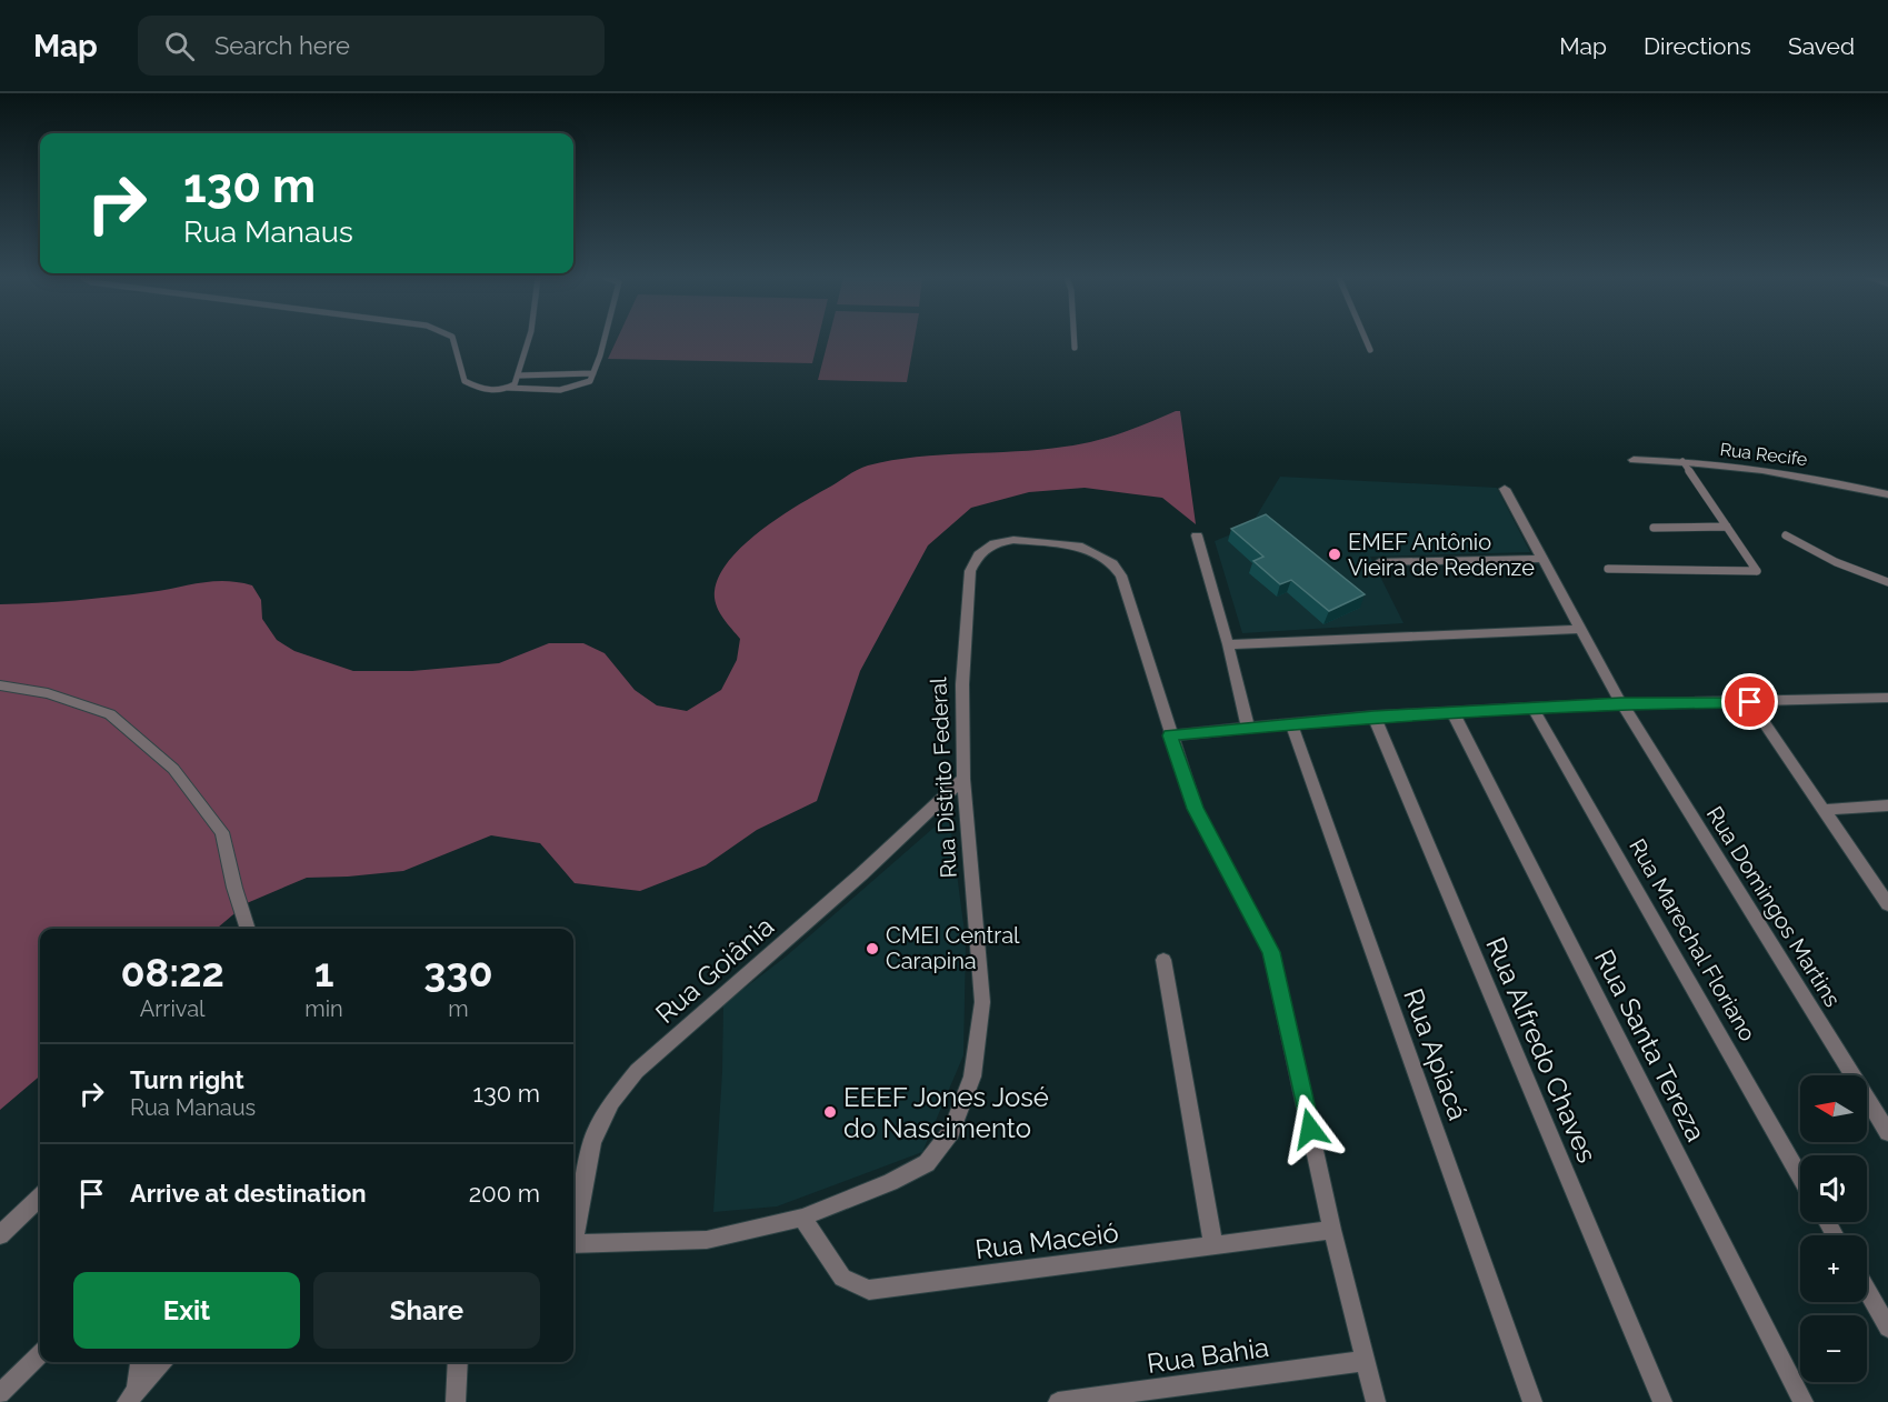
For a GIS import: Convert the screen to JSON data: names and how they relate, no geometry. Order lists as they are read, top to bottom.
{
  "streets": {
    "street": [
      "Rua Recife",
      "Rua Distrito Federal",
      "Rua Domingos Martins",
      "Rua Marechal Floriano",
      "Rua Goiânia",
      "Rua Santa Tereza",
      "Rua Alfredo Chaves",
      "Rua Apiacá",
      "Rua Maceió",
      "Rua Bahia"
    ]
  },
  "crossings": [
    ["Rua Distrito Federal", "Rua Goiânia"],
    ["Rua Distrito Federal", "Rua Maceió"],
    ["Rua Distrito Federal", "Rua Bahia"]
  ],
  "places": ["EMEF Antônio Vieira de Redenze", "CMEI Central Carapina", "EEEF Jones José do Nascimento"],
  "north": "left",
  "page": {
    "header": "Map",
    "search": "Search here",
    "nav": ["Map", "Directions", "Saved"],
    "turn": ["130 m", "Rua Manaus"],
    "eta": [
      "08:22",
      "Arrival",
      "1",
      "min",
      "330",
      "m"
    ],
    "list": [
      {
        "name": "Turn right",
        "note": "Rua Manaus",
        "value": "130 m"
      },
      {
        "name": "Arrive at destination",
        "value": "200 m"
      }
    ],
    "map_buttons": ["+", "−"],
    "buttons": ["Exit", "Share"]
  }
}
